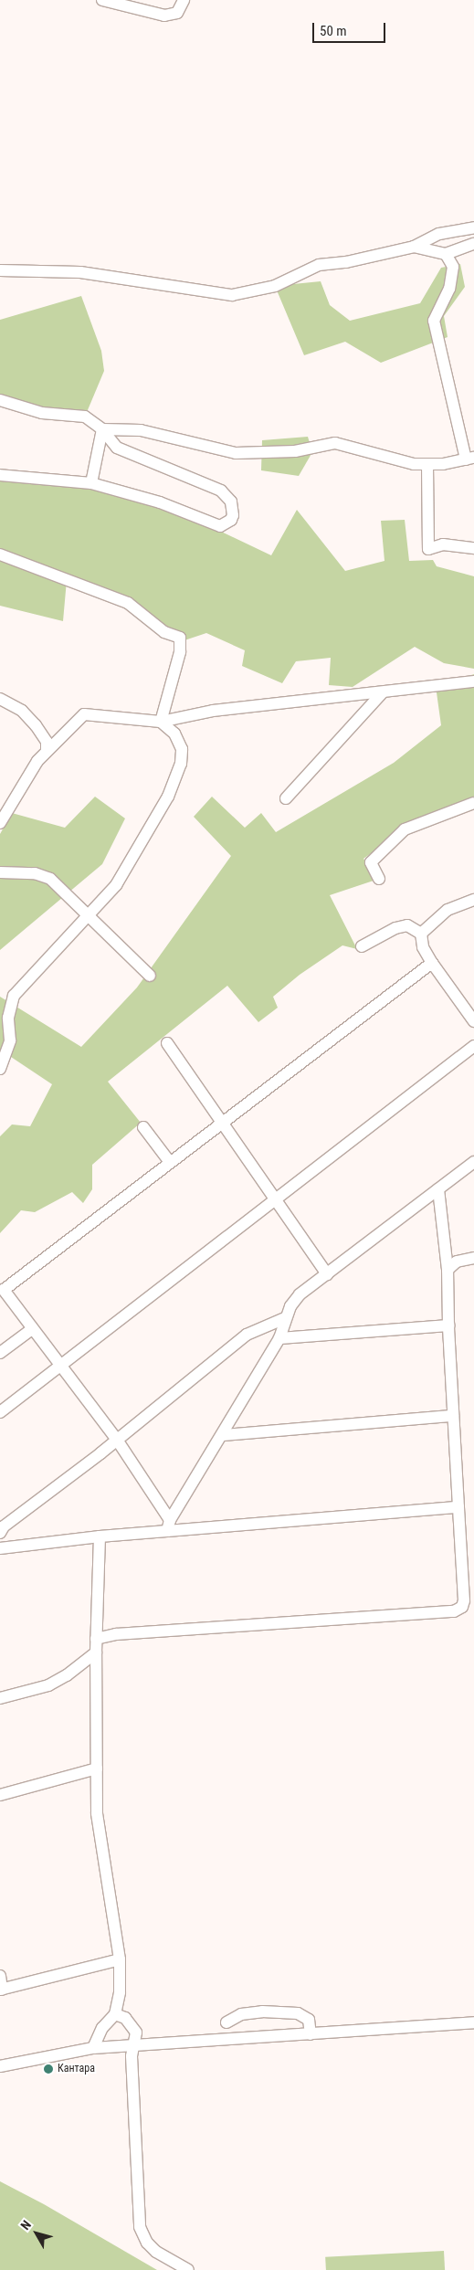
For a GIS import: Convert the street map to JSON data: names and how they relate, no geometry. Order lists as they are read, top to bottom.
{
  "places": ["Кантара"],
  "scale_bar": "50 m",
  "north": "top left"
}
